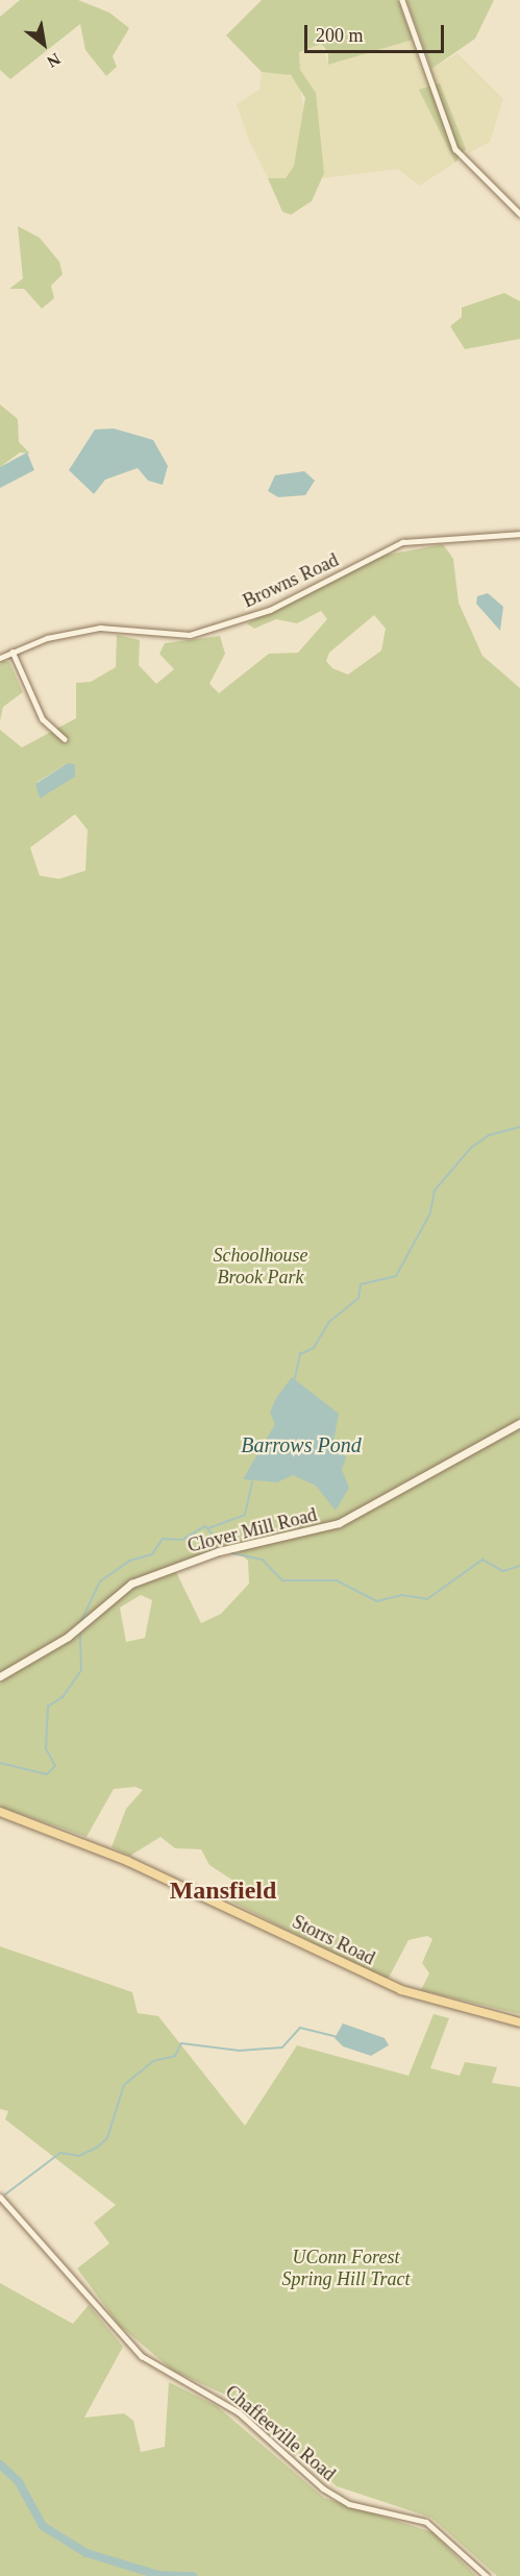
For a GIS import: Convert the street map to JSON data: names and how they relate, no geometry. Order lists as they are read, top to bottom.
{
  "streets": {
    "main road": ["Storrs Road"],
    "street": ["Browns Road", "Clover Mill Road", "Chaffeeville Road"]
  },
  "districts": ["Mansfield"],
  "water": ["Barrows Pond"],
  "parks": ["Schoolhouse Brook Park", "UConn Forest Spring Hill Tract"],
  "scale_bar": "200 m",
  "north": "bottom right"
}
